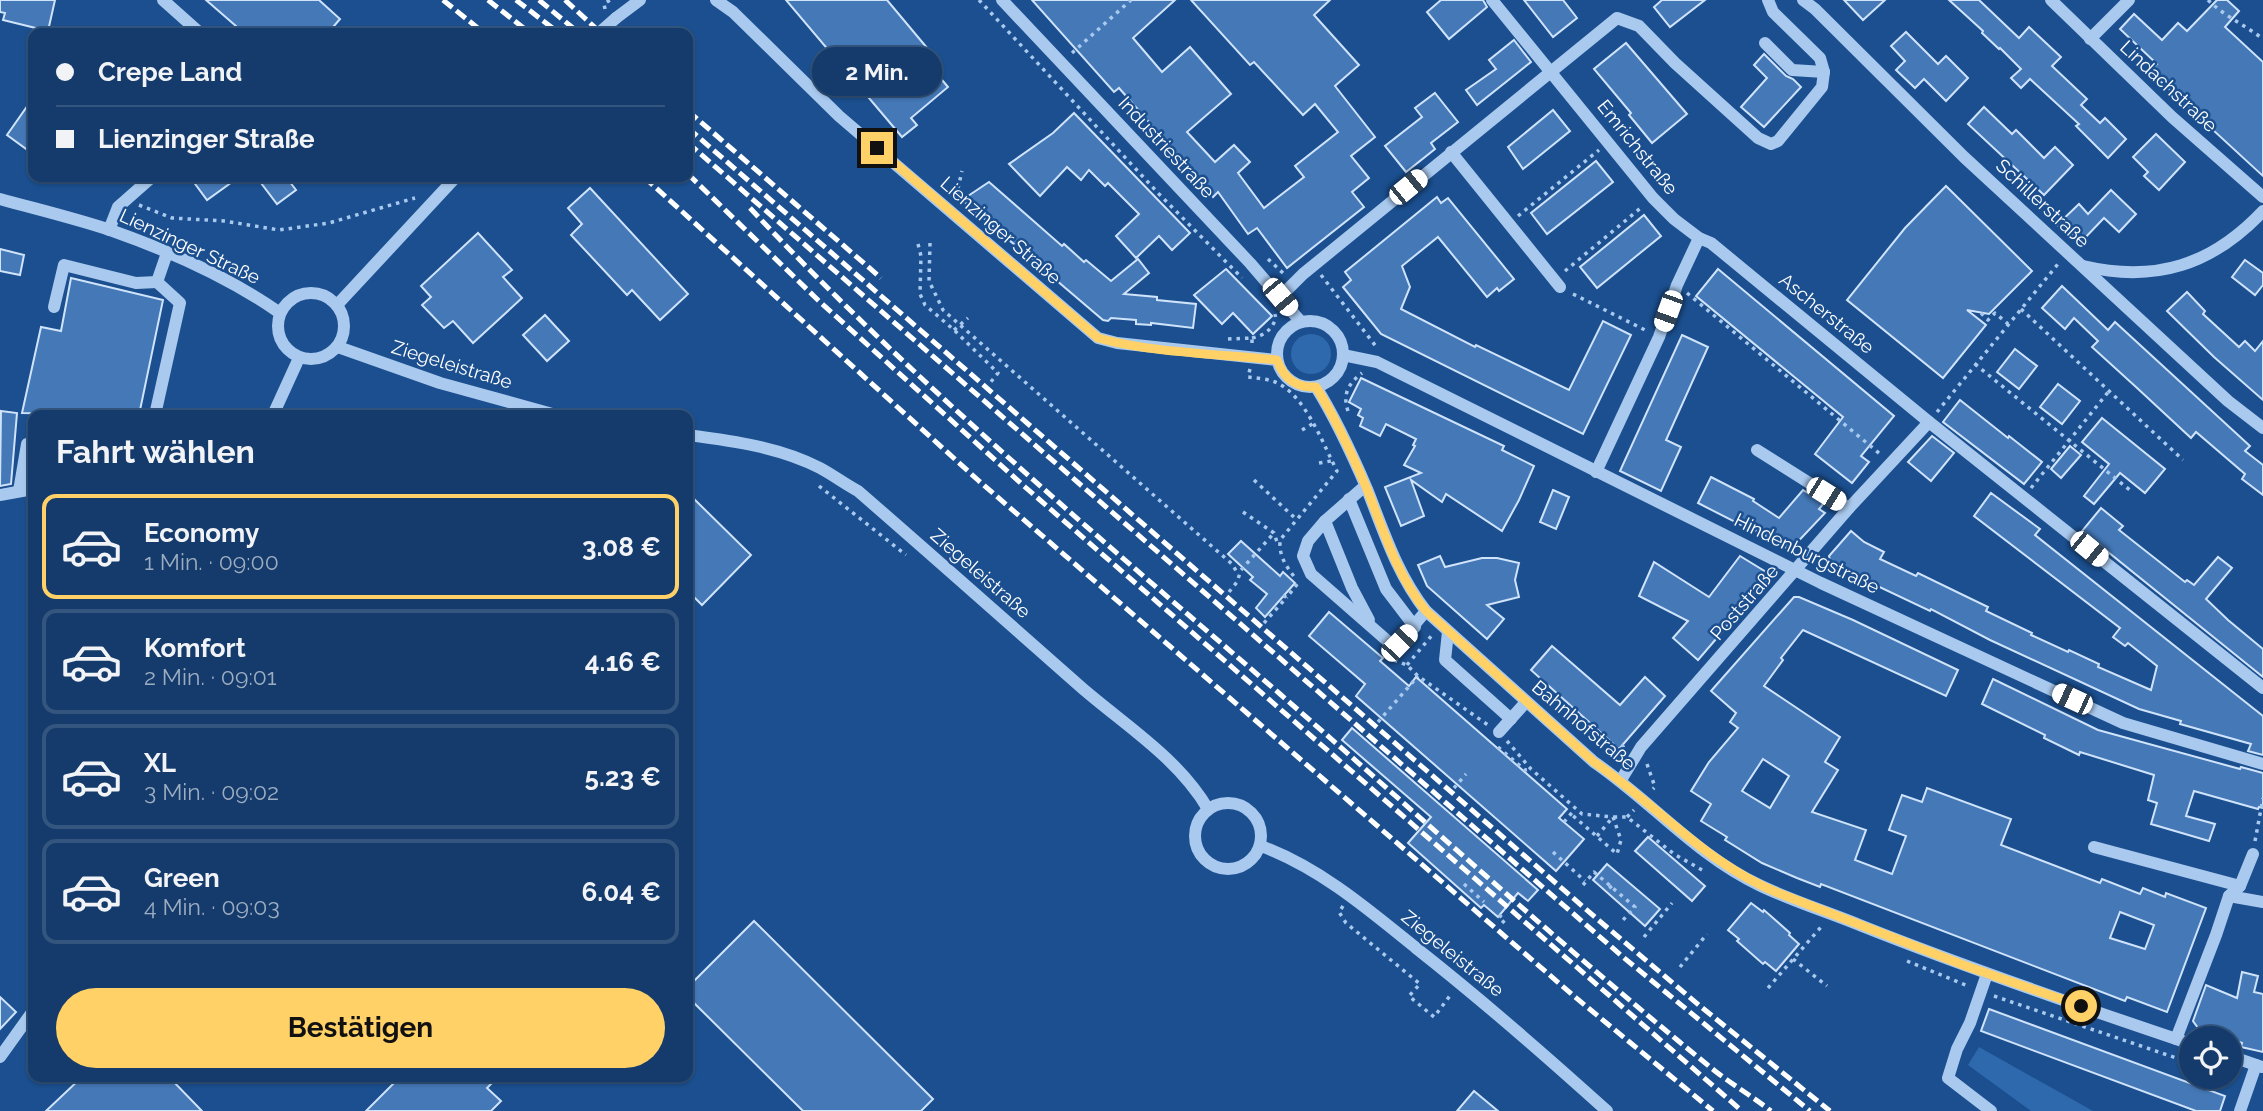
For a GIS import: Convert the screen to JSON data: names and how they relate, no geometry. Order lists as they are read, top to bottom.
{
  "streets": {
    "street": [
      "Lindachstraße",
      "Industriestraße",
      "Emrichstraße",
      "Schillerstraße",
      "Lienzinger Straße",
      "Ascherstraße",
      "Ziegeleistraße",
      "Hindenburgstraße",
      "Poststraße",
      "Bahnhofstraße"
    ]
  },
  "crossings": [
    ["Industriestraße", "Lienzinger Straße"],
    ["Industriestraße", "Hindenburgstraße"],
    ["Industriestraße", "Bahnhofstraße"],
    ["Emrichstraße", "Ascherstraße"],
    ["Lienzinger Straße", "Ziegeleistraße"],
    ["Lienzinger Straße", "Hindenburgstraße"],
    ["Lienzinger Straße", "Bahnhofstraße"],
    ["Ascherstraße", "Poststraße"],
    ["Hindenburgstraße", "Poststraße"],
    ["Hindenburgstraße", "Bahnhofstraße"],
    ["Poststraße", "Bahnhofstraße"]
  ],
  "page": {
    "banner": ["Crepe Land", "Lienzinger Straße"],
    "bubble": "2 Min.",
    "heading": "Fahrt wählen",
    "list": [
      {
        "name": "Economy",
        "note": "1 Min. · 09:00",
        "value": "3.08 €"
      },
      {
        "name": "Komfort",
        "note": "2 Min. · 09:01",
        "value": "4.16 €"
      },
      {
        "name": "XL",
        "note": "3 Min. · 09:02",
        "value": "5.23 €"
      },
      {
        "name": "Green",
        "note": "4 Min. · 09:03",
        "value": "6.04 €"
      }
    ],
    "buttons": "Bestätigen"
  }
}
